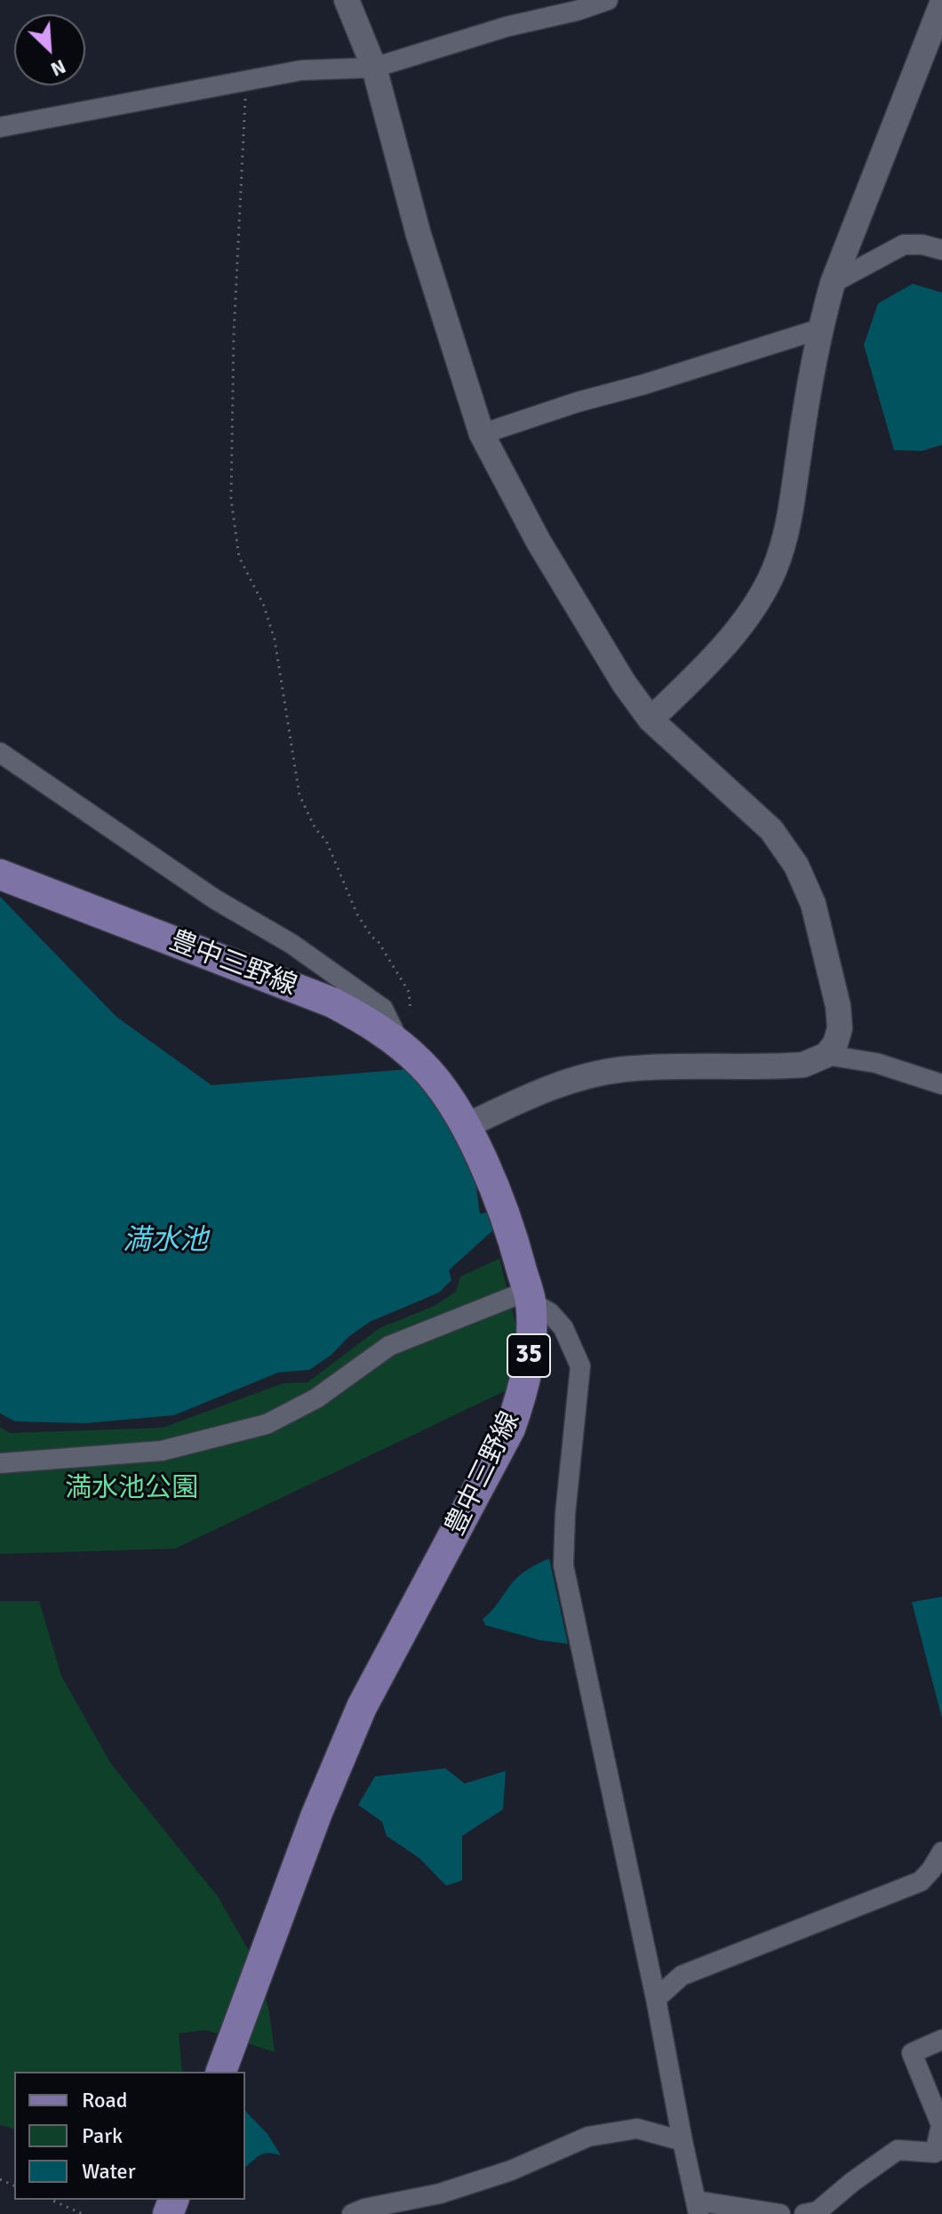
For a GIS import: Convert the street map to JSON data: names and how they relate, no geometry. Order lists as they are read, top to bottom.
{
  "streets": {
    "main road": ["豊中三野線", "35"]
  },
  "water": ["満水池"],
  "parks": ["満水池公園"],
  "legend": ["Road", "Park", "Water"],
  "north": "bottom right"
}
